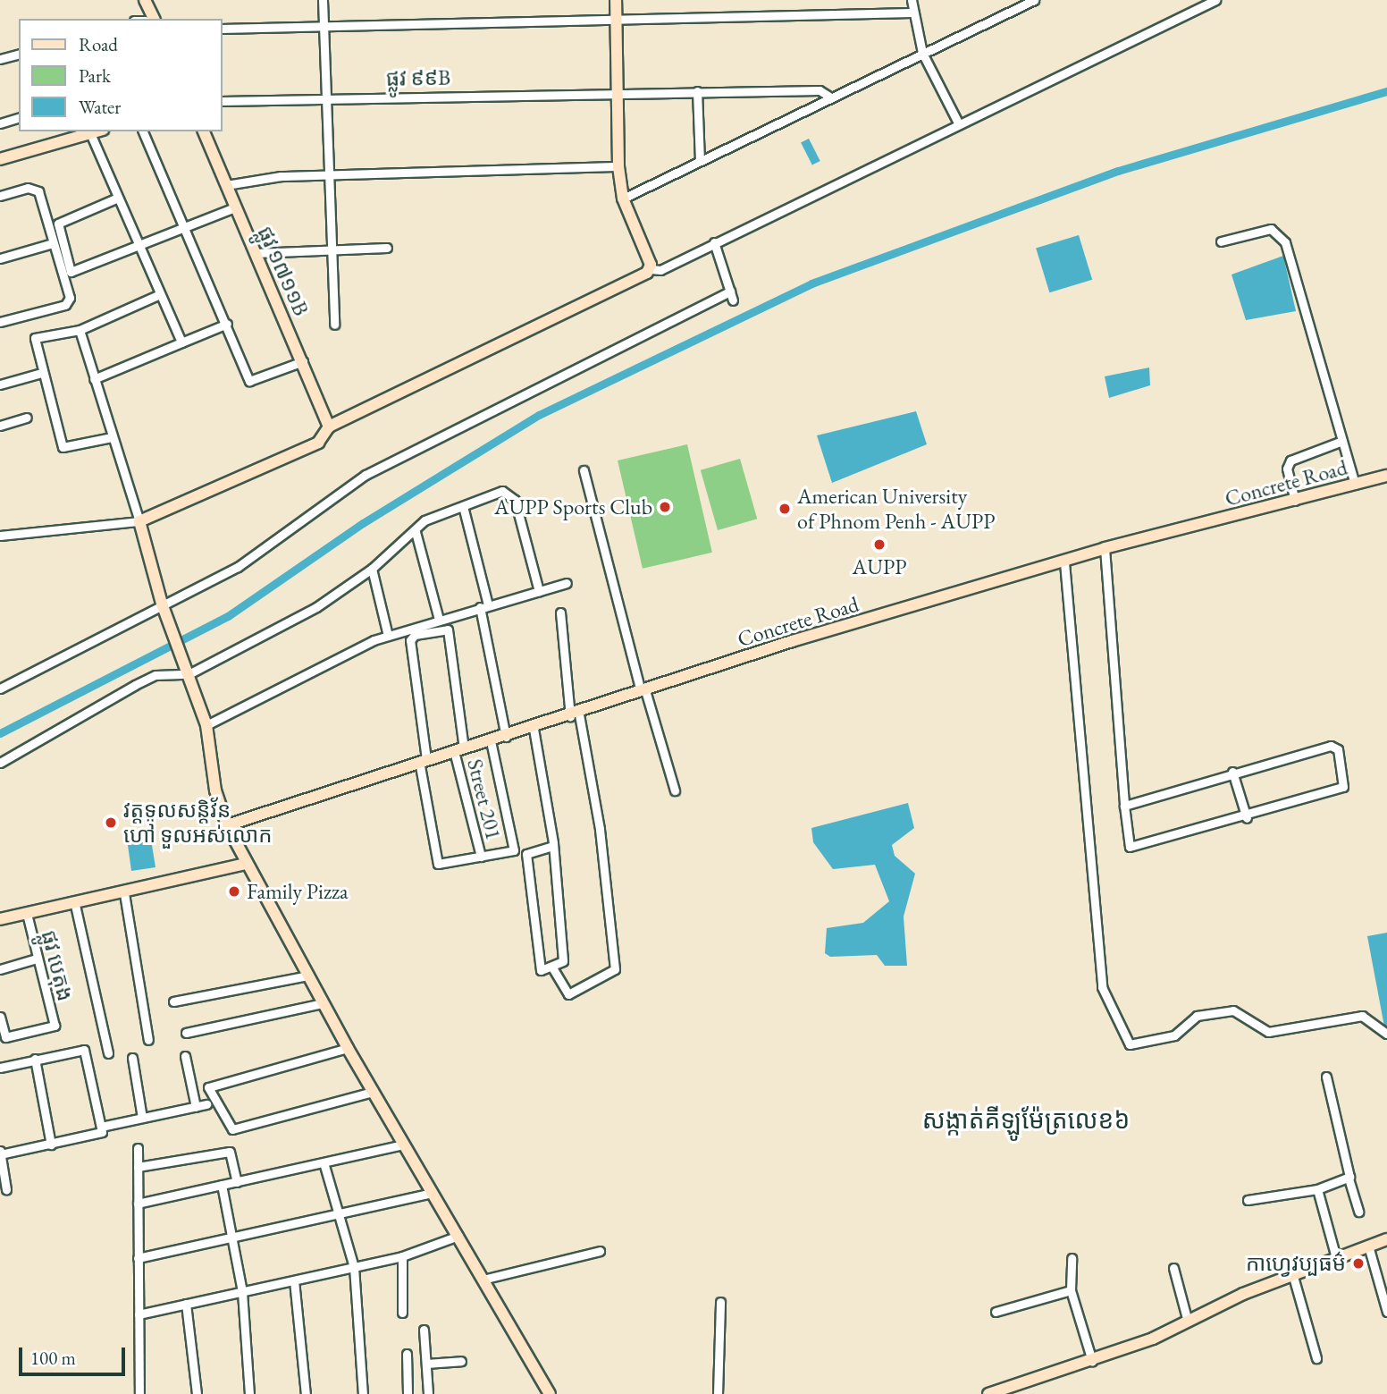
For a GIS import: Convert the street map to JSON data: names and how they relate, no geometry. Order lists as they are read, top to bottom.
{
  "streets": {
    "street": [
      "ផ្លូវ ៩៩B",
      "ផ្លូវ ១៧១១B",
      "Concrete Road",
      "Street 201",
      "ផ្លូវ បេតុង"
    ]
  },
  "crossings": [
    ["Concrete Road", "Street 201"]
  ],
  "districts": ["សង្កាត់គីឡូម៉ែត្រលេខ៦"],
  "places": [
    "AUPP Sports Club",
    "American University of Phnom Penh - AUPP",
    "AUPP",
    "វត្តទូលសន្តិវ័ន ហៅ ទួលអស់លោក",
    "Family Pizza",
    "កាហ្វេវប្បធម៌"
  ],
  "legend": ["Road", "Park", "Water"],
  "scale_bar": "100 m"
}
